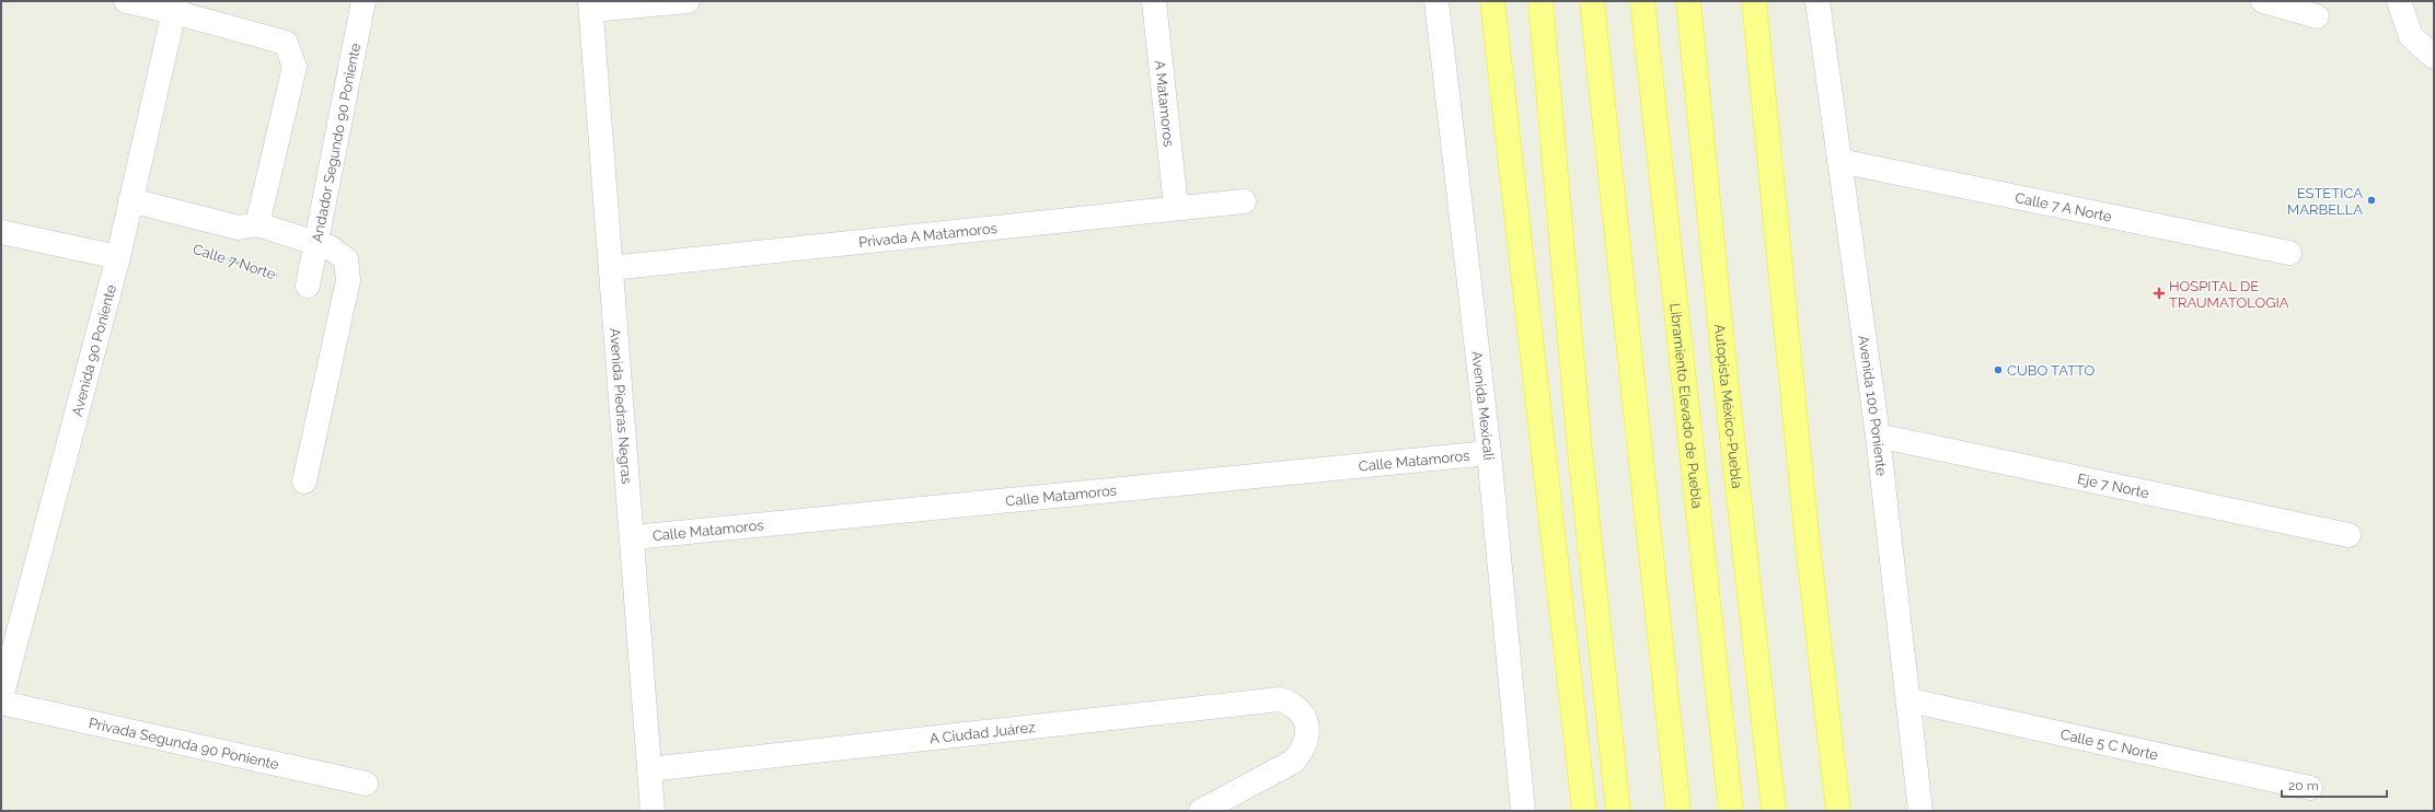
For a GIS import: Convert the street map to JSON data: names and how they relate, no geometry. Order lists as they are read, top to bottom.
{
  "streets": {
    "highway": ["Libramiento Elevado de Puebla", "Autopista México-Puebla"],
    "street": [
      "A Matamoros",
      "Andador Segundo 90 Poniente",
      "Calle 7 A Norte",
      "Privada A Matamoros",
      "Avenida 90 Poniente",
      "Avenida Piedras Negras",
      "Avenida Mexicali",
      "Avenida 100 Poniente",
      "Calle Matamoros",
      "Eje 7 Norte",
      "A Ciudad Juárez",
      "Privada Segunda 90 Poniente",
      "Calle 5 C Norte"
    ],
    "path": ["Calle 7 Norte"]
  },
  "crossings": [
    ["A Matamoros", "Privada A Matamoros"],
    ["Andador Segundo 90 Poniente", "Calle 7 Norte"],
    ["Calle 7 A Norte", "Avenida 100 Poniente"],
    ["Privada A Matamoros", "Avenida Piedras Negras"],
    ["Avenida Piedras Negras", "Calle Matamoros"],
    ["Avenida Piedras Negras", "A Ciudad Juárez"],
    ["Avenida Mexicali", "Calle Matamoros"],
    ["Avenida 100 Poniente", "Eje 7 Norte"],
    ["Avenida 100 Poniente", "Calle 5 C Norte"]
  ],
  "places": {
    "other": ["ESTETICA MARBELLA", "CUBO TATTO"],
    "health": ["HOSPITAL DE TRAUMATOLOGIA"]
  },
  "scale_bar": "20 m"
}
